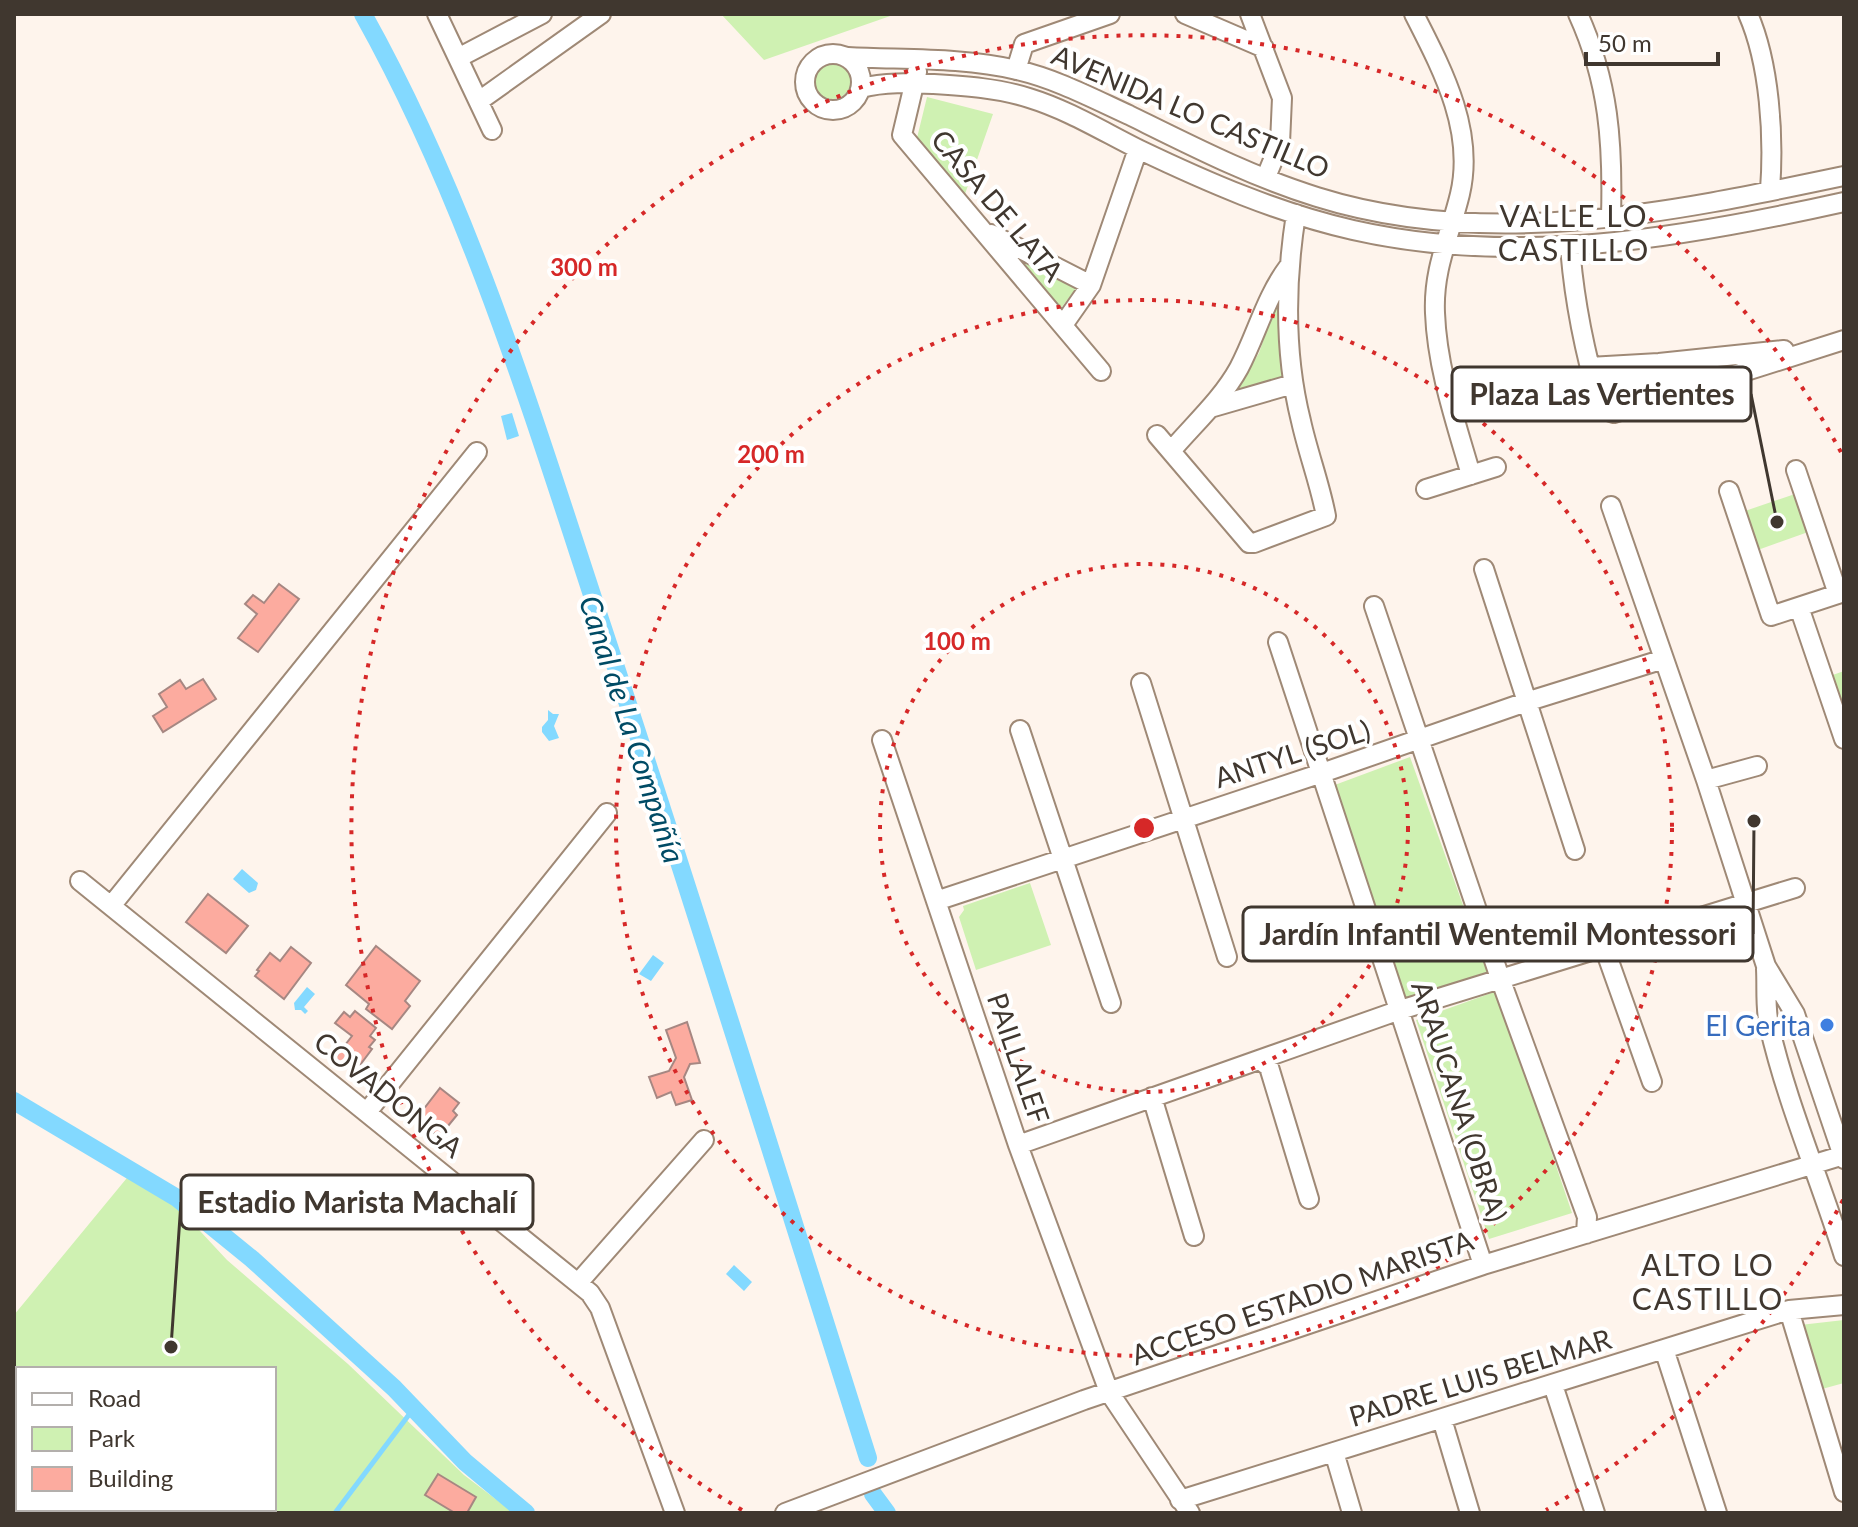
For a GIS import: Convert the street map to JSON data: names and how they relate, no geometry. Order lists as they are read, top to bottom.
{
  "streets": {
    "street": [
      "AVENIDA LO CASTILLO",
      "CASA DE LATA",
      "ANTYL (SOL)",
      "PAILLALEF",
      "COVADONGA",
      "ARAUCANA (OBRA)",
      "ACCESO ESTADIO MARISTA",
      "PADRE LUIS BELMAR"
    ]
  },
  "crossings": [
    ["AVENIDA LO CASTILLO", "CASA DE LATA"],
    ["ANTYL (SOL)", "PAILLALEF"],
    ["ANTYL (SOL)", "ARAUCANA (OBRA)"],
    ["PAILLALEF", "ACCESO ESTADIO MARISTA"],
    ["PAILLALEF", "PADRE LUIS BELMAR"],
    ["ARAUCANA (OBRA)", "ACCESO ESTADIO MARISTA"]
  ],
  "districts": ["VALLE LO CASTILLO", "ALTO LO CASTILLO"],
  "water": ["Canal de La Compañía"],
  "places": [
    "Plaza Las Vertientes",
    "Jardín Infantil Wentemil Montessori",
    "El Gerita",
    "Estadio Marista Machalí"
  ],
  "legend": ["Road", "Park", "Building"],
  "scale_bar": "50 m",
  "rings": ["300 m", "200 m", "100 m"]
}
